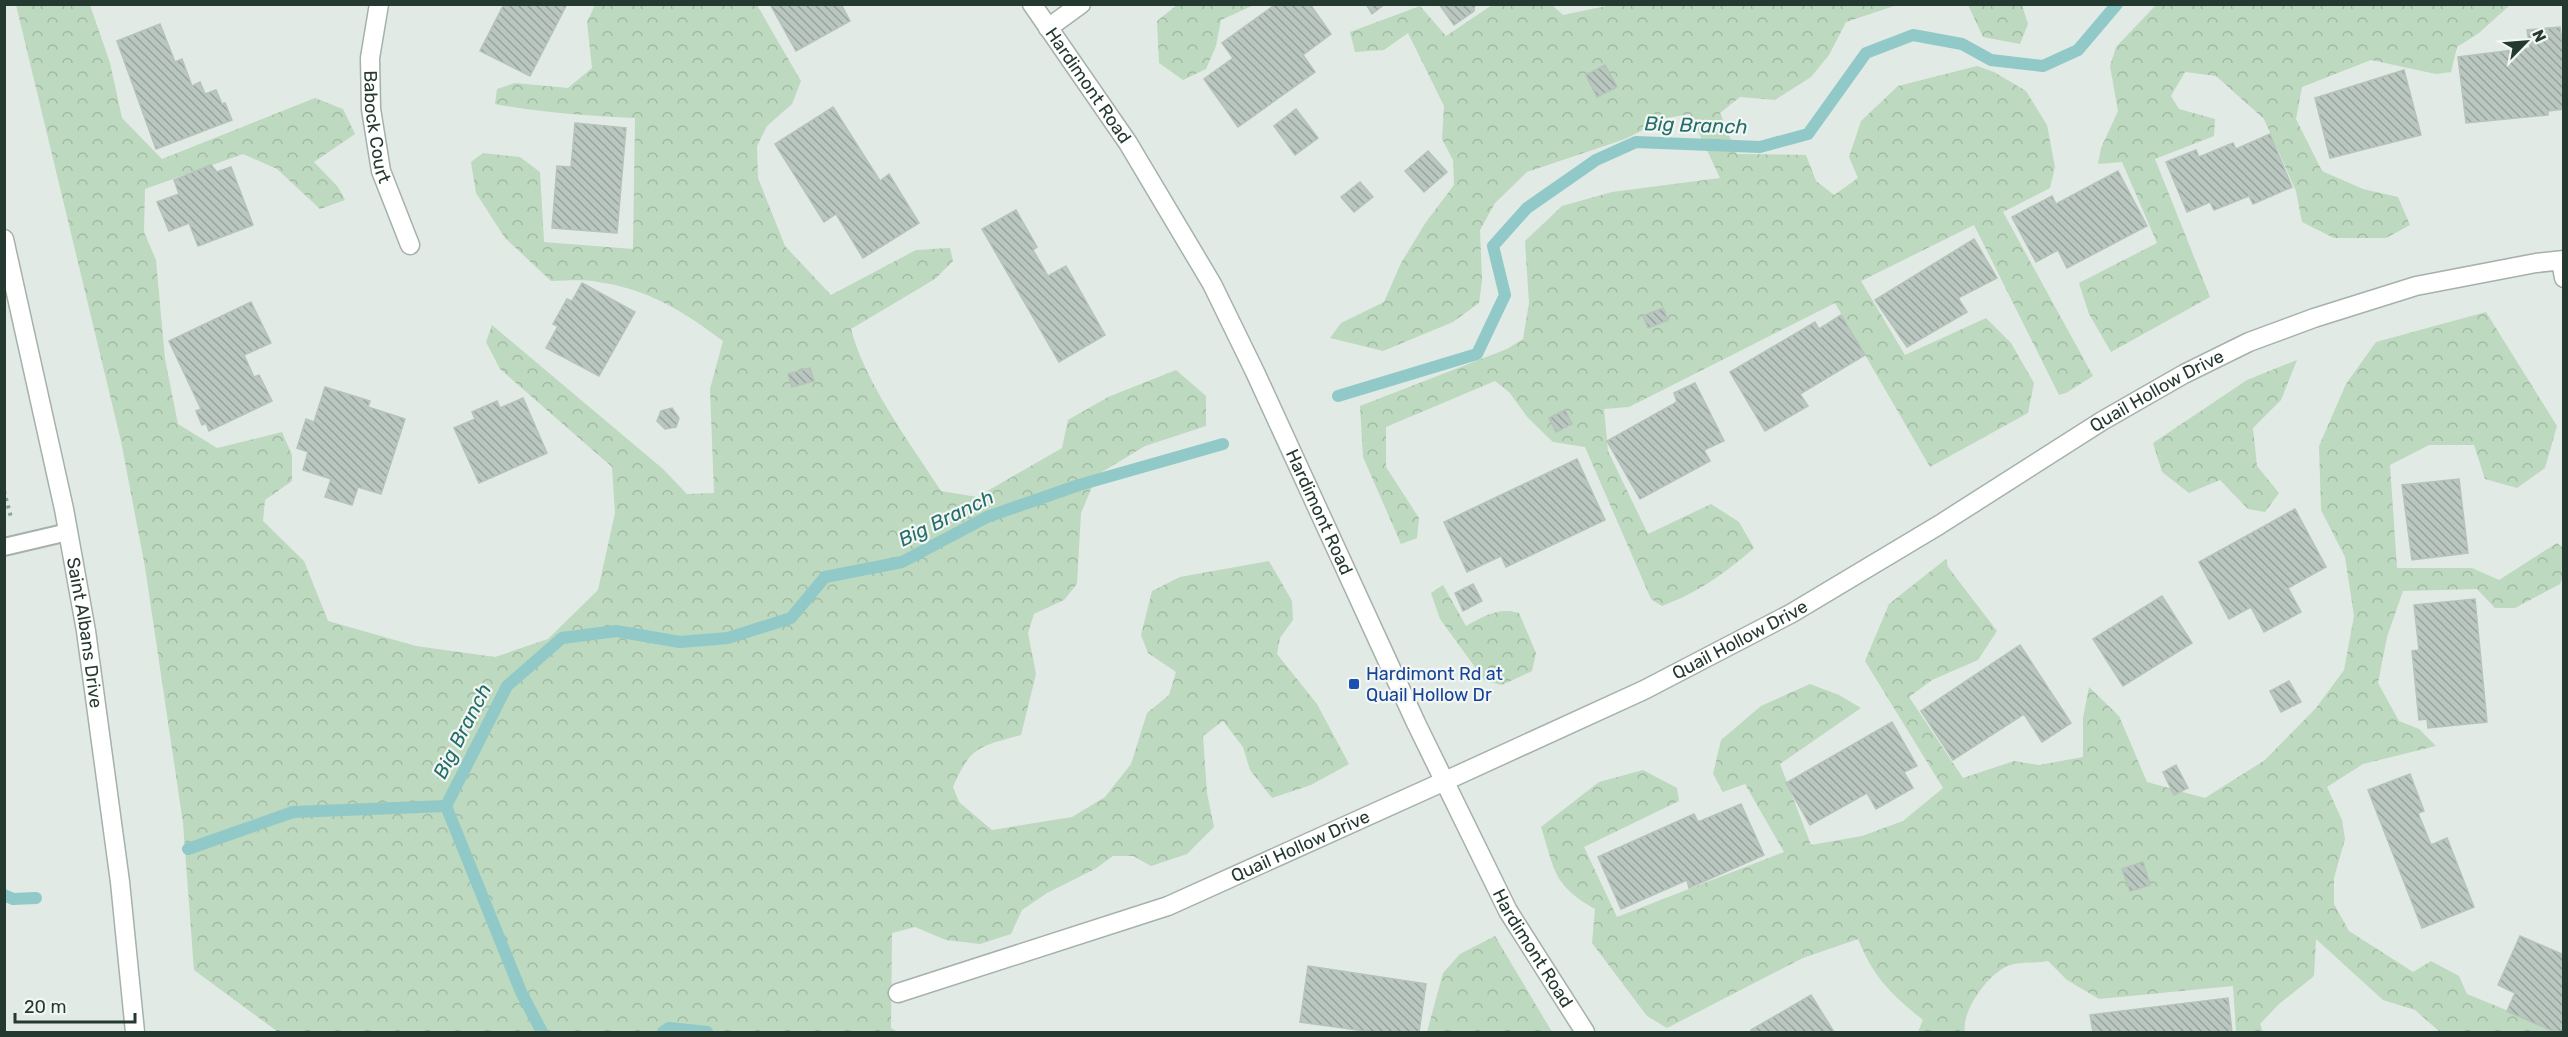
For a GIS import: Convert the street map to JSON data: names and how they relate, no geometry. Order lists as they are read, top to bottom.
{
  "streets": {
    "street": [
      "Hardimont Road",
      "Babock Court",
      "Quail Hollow Drive",
      "Saint Albans Drive"
    ]
  },
  "crossings": [
    ["Hardimont Road", "Quail Hollow Drive"]
  ],
  "water": ["Big Branch"],
  "places": {
    "transit": ["Hardimont Rd at Quail Hollow Dr"]
  },
  "scale_bar": "20 m",
  "north": "top right"
}
